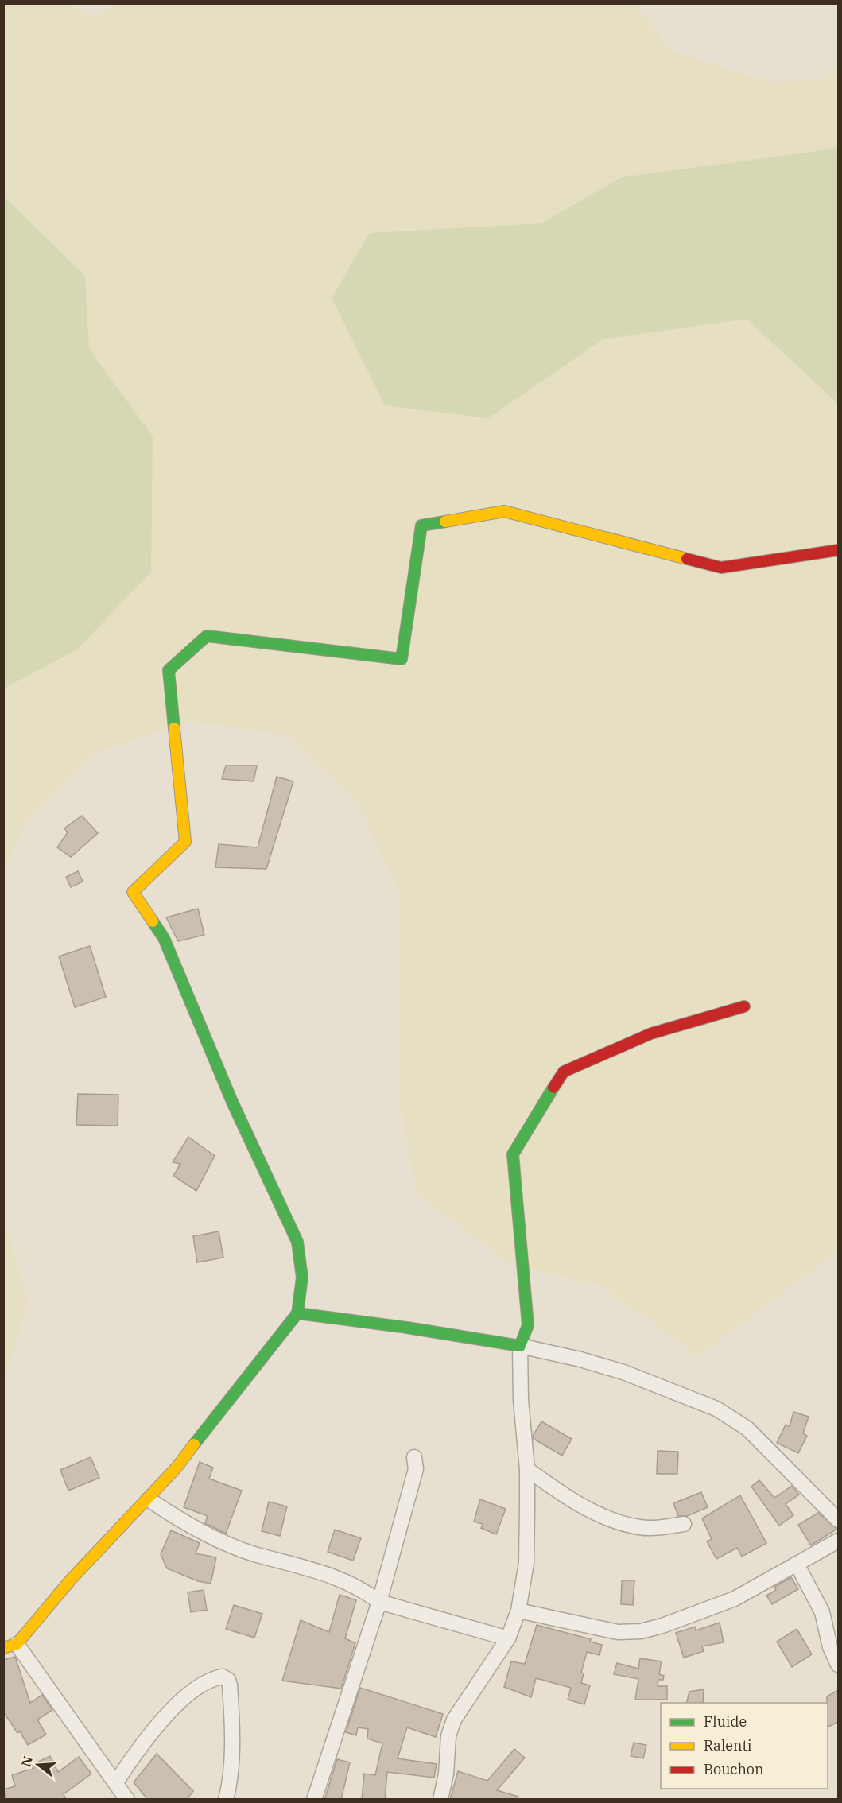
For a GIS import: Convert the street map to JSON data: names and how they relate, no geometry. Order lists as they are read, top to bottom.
{
  "legend": ["Fluide", "Ralenti", "Bouchon"],
  "north": "left"
}
